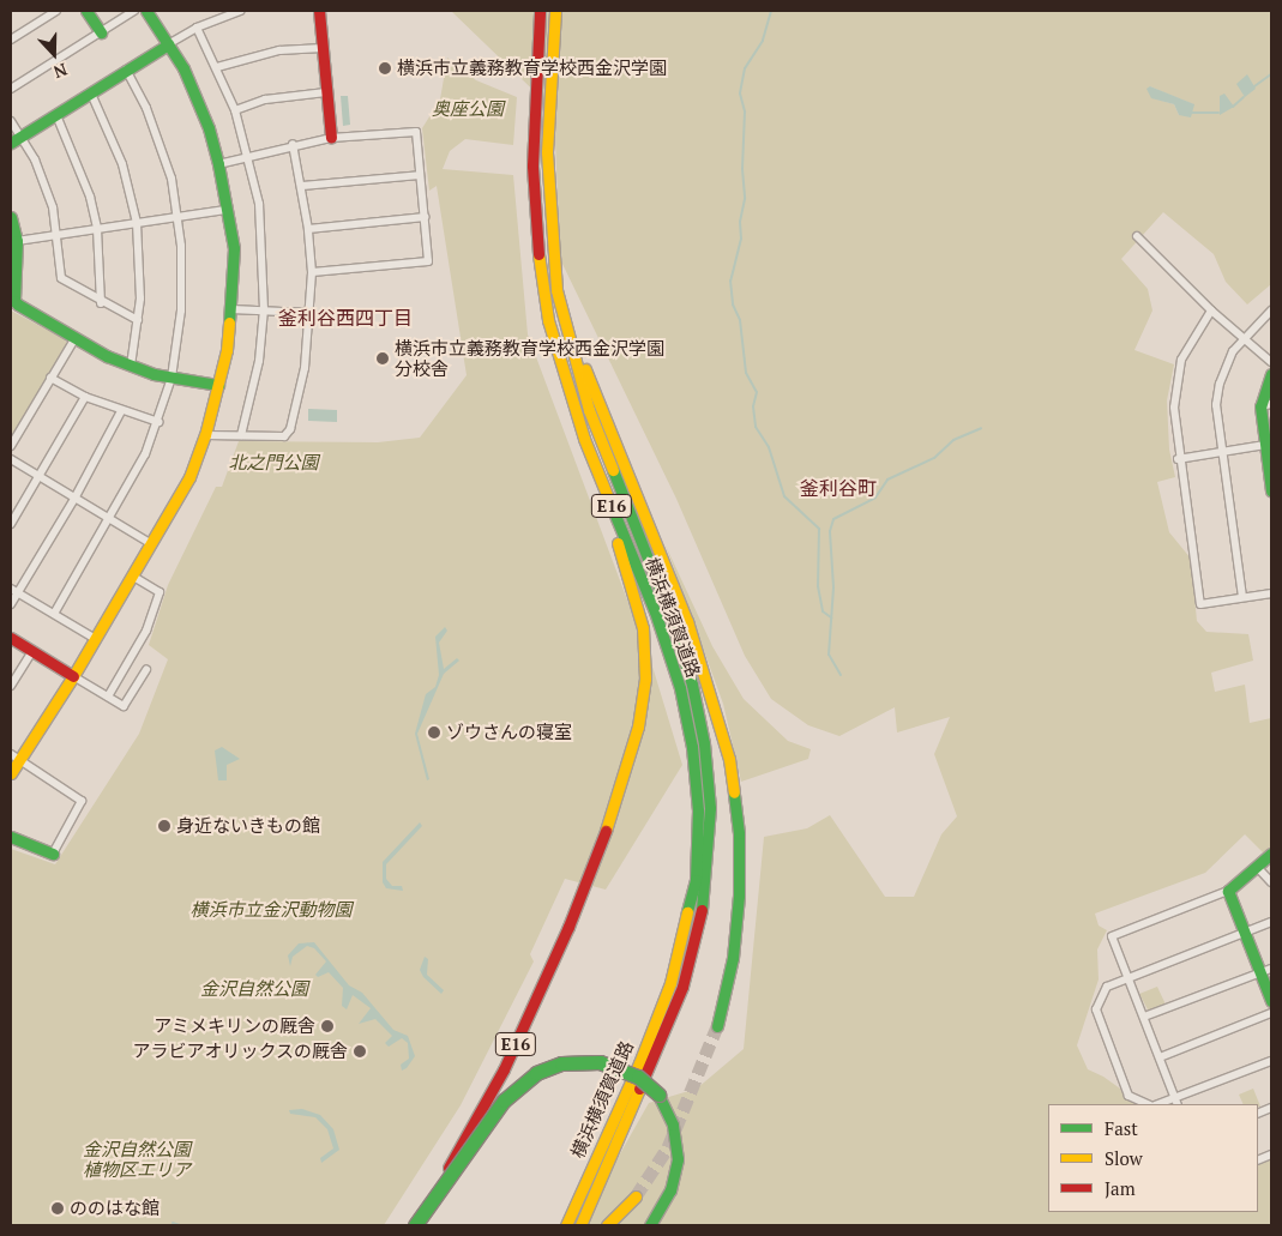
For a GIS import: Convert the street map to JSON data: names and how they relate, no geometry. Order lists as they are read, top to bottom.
{
  "streets": {
    "main road": ["E16", "横浜横須賀道路"]
  },
  "crossings": [
    ["E16", "横浜横須賀道路"]
  ],
  "districts": ["釜利谷西四丁目", "釜利谷町"],
  "parks": [
    "奥座公園",
    "北之門公園",
    "横浜市立金沢動物園",
    "金沢自然公園",
    "金沢自然公園 植物区エリア"
  ],
  "places": [
    "横浜市立義務教育学校西金沢学園",
    "横浜市立義務教育学校西金沢学園 分校舎",
    "ゾウさんの寝室",
    "身近ないきもの館",
    "アミメキリンの厩舎",
    "アラビアオリックスの厩舎",
    "ののはな館"
  ],
  "legend": ["Fast", "Slow", "Jam"],
  "north": "bottom"
}
